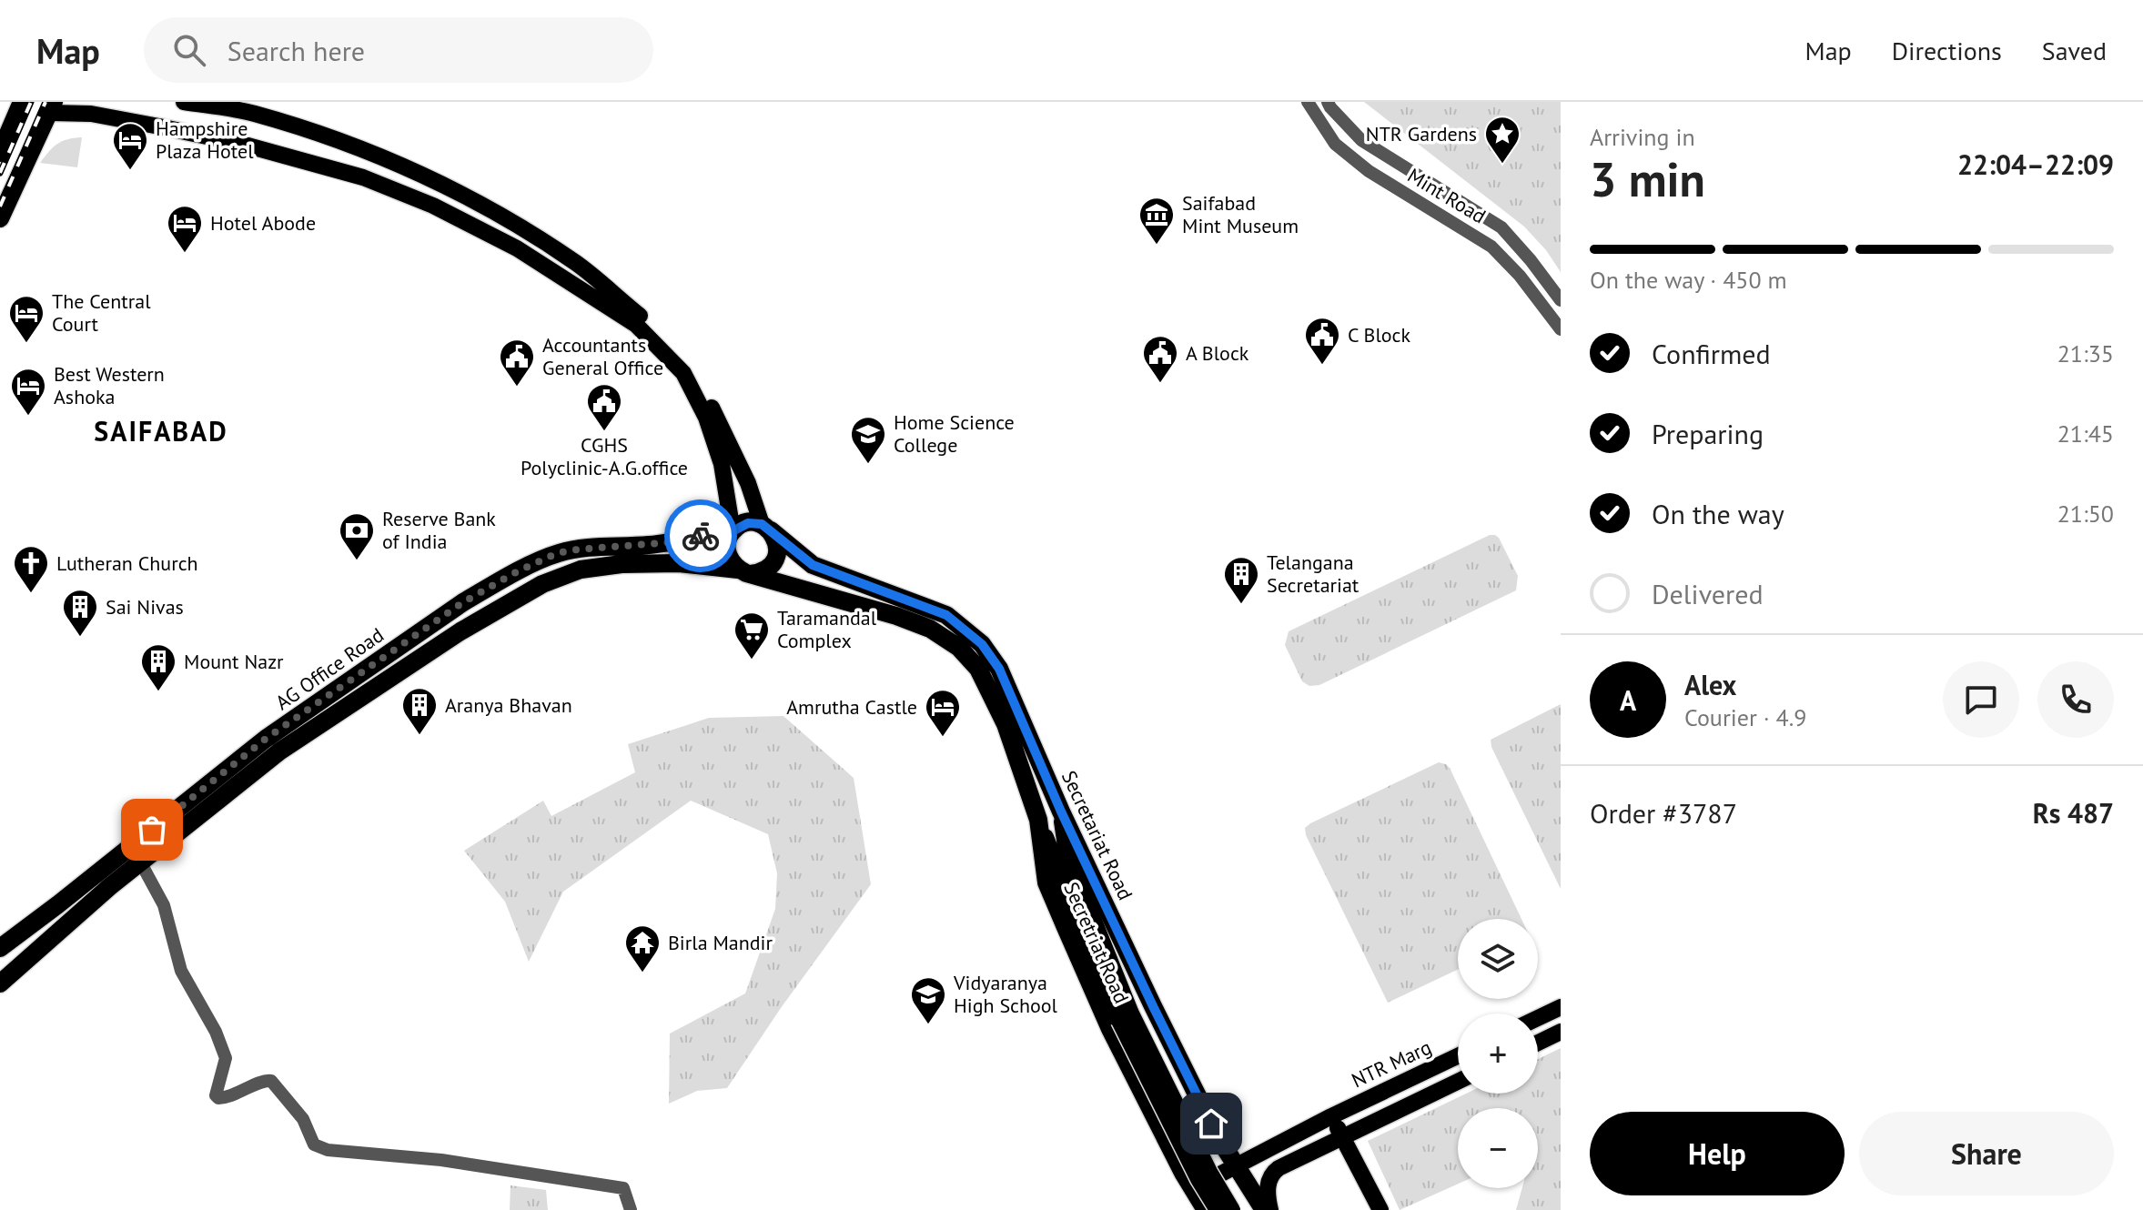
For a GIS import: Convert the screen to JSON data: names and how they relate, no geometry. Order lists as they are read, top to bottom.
{
  "streets": {
    "highway": ["AG Office Road", "Secretariat Road", "Secretriat Road"],
    "main road": ["NTR Marg"],
    "street": ["Mint Road"]
  },
  "crossings": [
    ["AG Office Road", "Secretariat Road"],
    ["AG Office Road", "Secretriat Road"],
    ["Secretariat Road", "Secretriat Road"],
    ["Secretariat Road", "NTR Marg"],
    ["Secretriat Road", "NTR Marg"]
  ],
  "districts": ["SAIFABAD"],
  "places": {
    "place": ["NTR Gardens"],
    "hotel": [
      "Hampshire Plaza Hotel",
      "Hotel Abode",
      "The Central Court",
      "Best Western Ashoka",
      "Amrutha Castle"
    ],
    "museum": ["Saifabad Mint Museum"],
    "public building": [
      "C Block",
      "A Block",
      "Accountants General Office",
      "CGHS Polyclinic-A.G.office"
    ],
    "school or university": ["Home Science College", "Vidyaranya High School"],
    "bank": ["Reserve Bank of India"],
    "church": ["Lutheran Church"],
    "building": [
      "Telangana Secretariat",
      "Sai Nivas",
      "Mount Nazr",
      "Aranya Bhavan"
    ],
    "supermarket": ["Taramandal Complex"],
    "temple": ["Birla Mandir"]
  },
  "page": {
    "header": "Map",
    "search": "Search here",
    "nav": ["Map", "Directions", "Saved"],
    "heading": ["3 min", "Arriving in", "22:04–22:09"],
    "panel": [
      "Alex",
      "Courier · 4.9",
      "Order #3787",
      "Rs 487"
    ],
    "bar": "On the way · 450 m",
    "list": [
      ["Confirmed", "21:35"],
      ["Preparing", "21:45"],
      ["On the way", "21:50"],
      "Delivered"
    ],
    "round": "A",
    "map_buttons": ["+", "−"],
    "buttons": ["Help", "Share"]
  }
}
